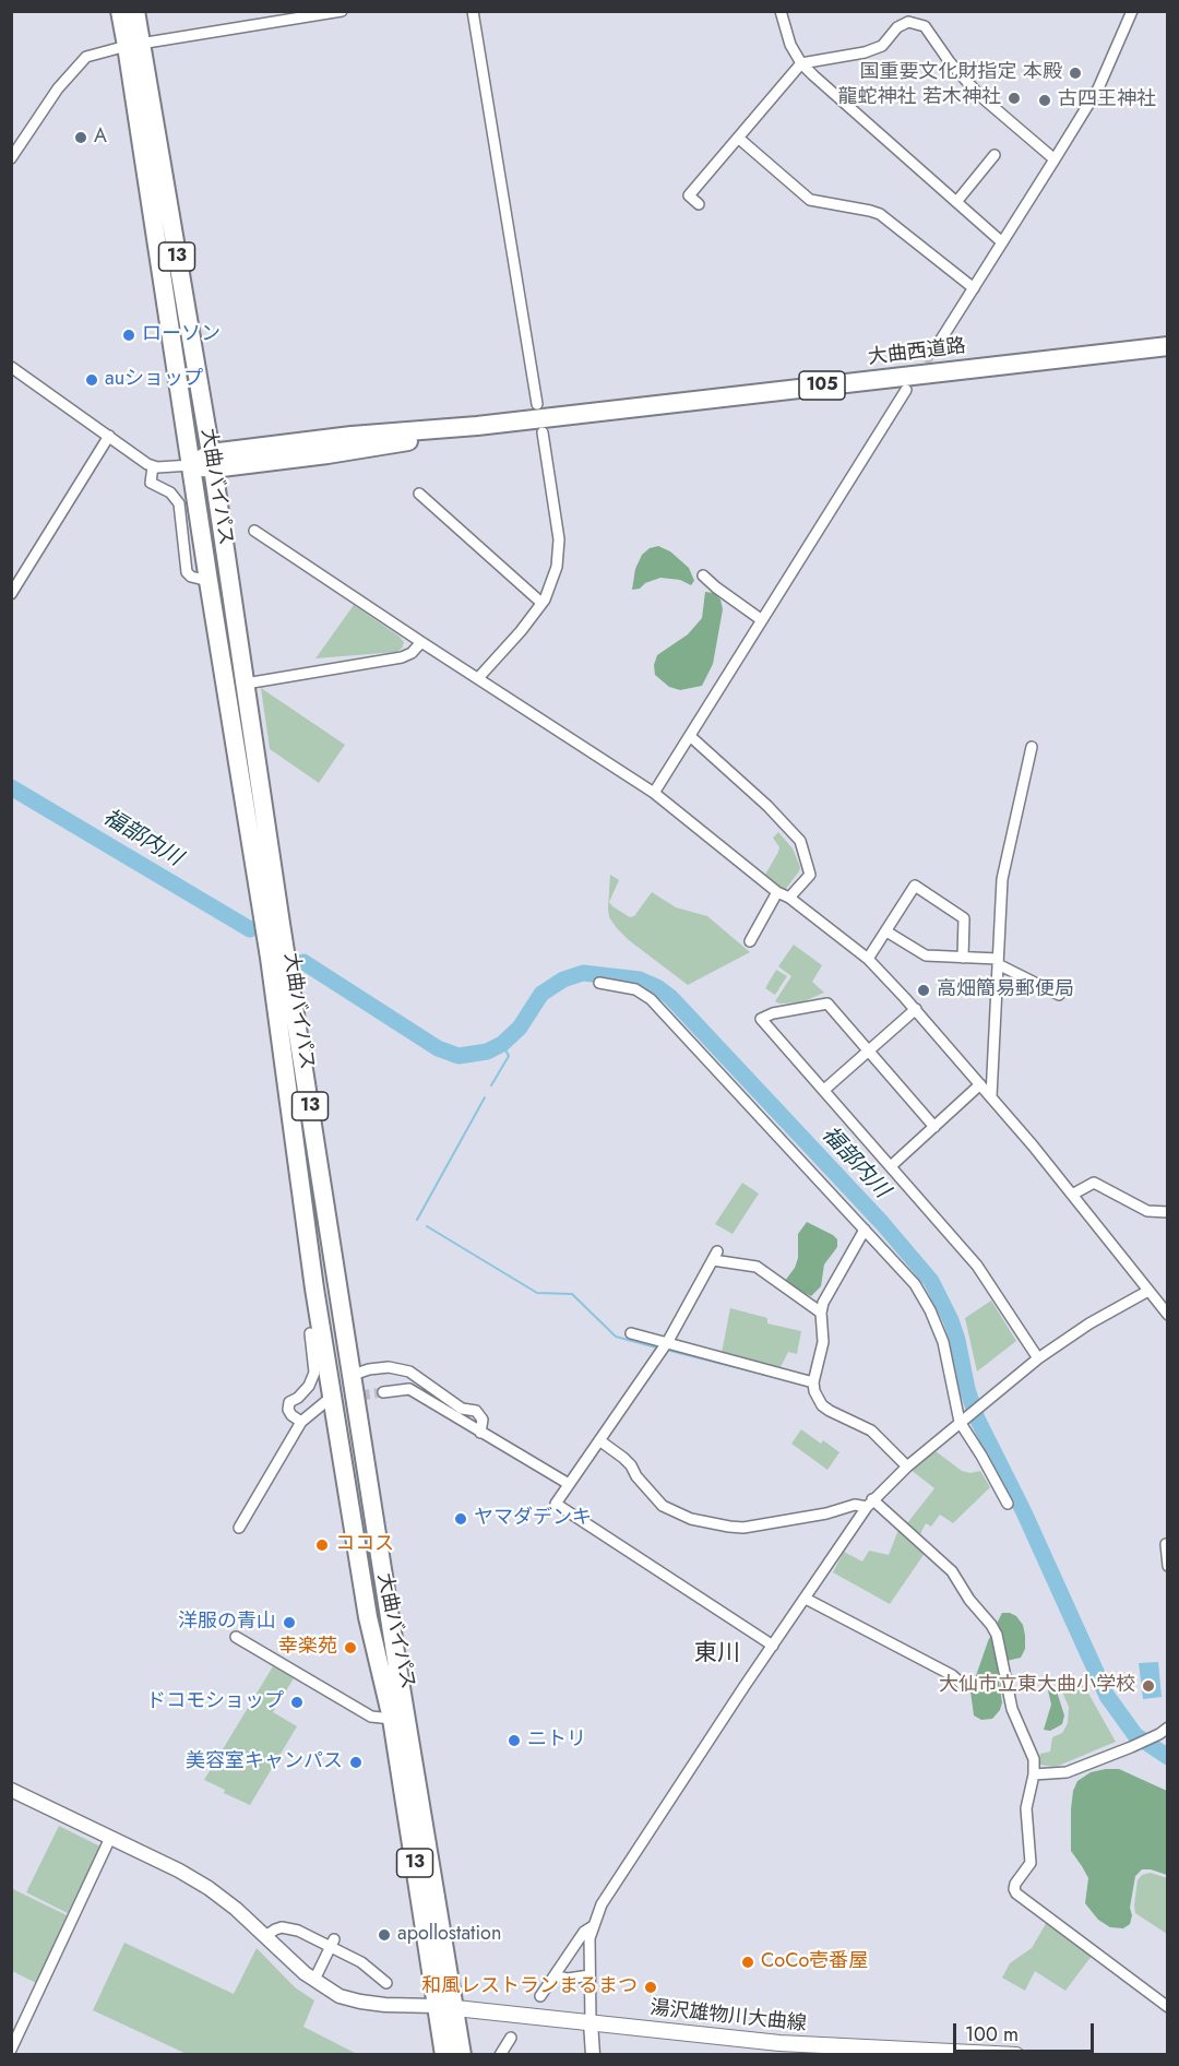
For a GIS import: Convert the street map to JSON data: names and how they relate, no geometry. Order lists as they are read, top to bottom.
{
  "streets": {
    "highway": [
      "13",
      "大曲西道路",
      "105",
      "大曲バイパス"
    ],
    "main road": ["湯沢雄物川大曲線"]
  },
  "crossings": [
    ["大曲西道路", "大曲バイパス"],
    ["大曲バイパス", "湯沢雄物川大曲線"]
  ],
  "districts": ["東川"],
  "water": ["福部内川"],
  "places": [
    "国重要文化財指定 本殿",
    "龍蛇神社 若木神社",
    "古四王神社",
    "A",
    "ローソン",
    "auショップ",
    "高畑簡易郵便局",
    "ヤマダデンキ",
    "ココス",
    "洋服の青山",
    "幸楽苑",
    "大仙市立東大曲小学校",
    "ドコモショップ",
    "ニトリ",
    "美容室キャンパス",
    "apollostation",
    "CoCo壱番屋",
    "和風レストランまるまつ"
  ],
  "scale_bar": "100 m"
}
